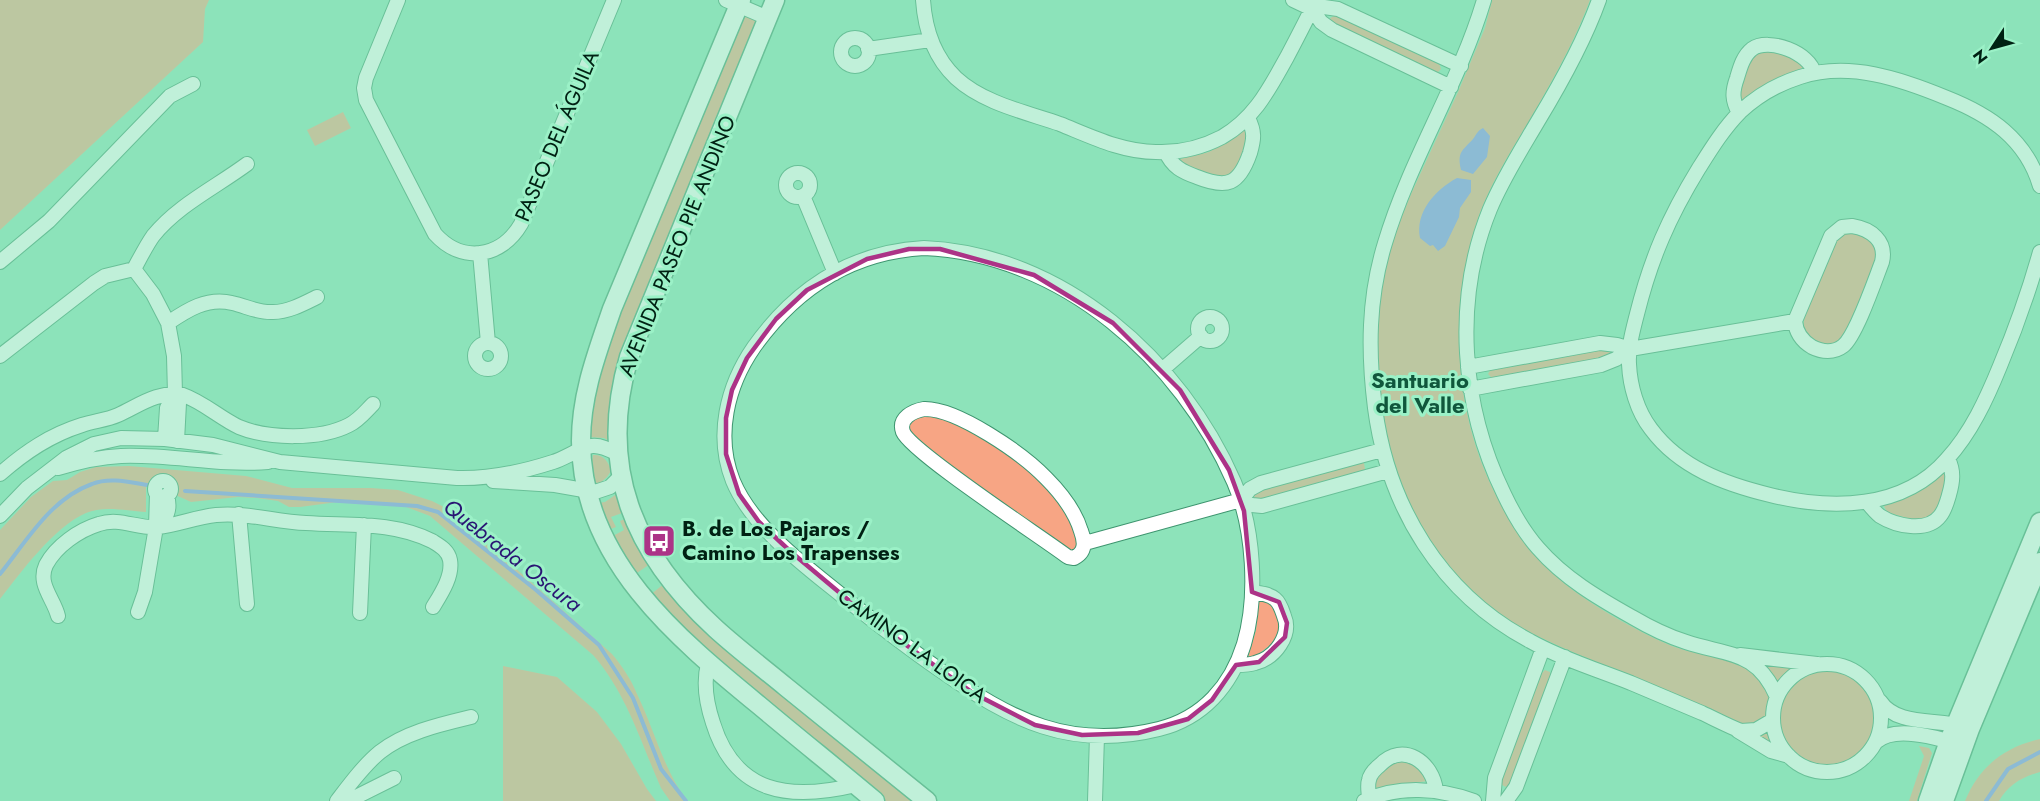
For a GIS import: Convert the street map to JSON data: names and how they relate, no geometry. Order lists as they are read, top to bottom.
{
  "streets": {
    "main road": ["AVENIDA PASEO PIE ANDINO"],
    "street": ["PASEO DEL ÁGUILA", "CAMINO LA LOICA"]
  },
  "districts": ["Santuario del Valle"],
  "water": ["Quebrada Oscura"],
  "places": {
    "bus stop": ["B. de Los Pajaros / Camino Los Trapenses"]
  },
  "north": "bottom left"
}
